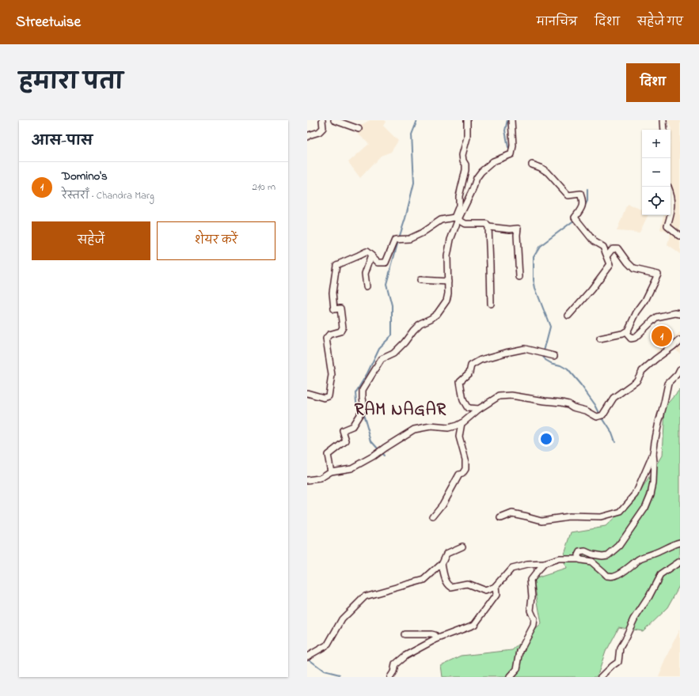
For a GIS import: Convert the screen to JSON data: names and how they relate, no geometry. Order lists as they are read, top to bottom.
{
  "districts": ["RAM NAGAR"],
  "page": {
    "header": "Streetwise",
    "nav": ["मानचित्र", "दिशा", "सहेजे गए"],
    "title": "हमारा पता",
    "buttons": [
      "दिशा",
      ["सहेजें", "शेयर करें"]
    ],
    "heading": "आस-पास",
    "map_buttons": ["+", "−"],
    "list": [
      {
        "mark": "1",
        "name": "Domino's",
        "note": "रेस्तराँ · Chandra Marg",
        "value": "210 m"
      }
    ],
    "pins": "1"
  }
}
